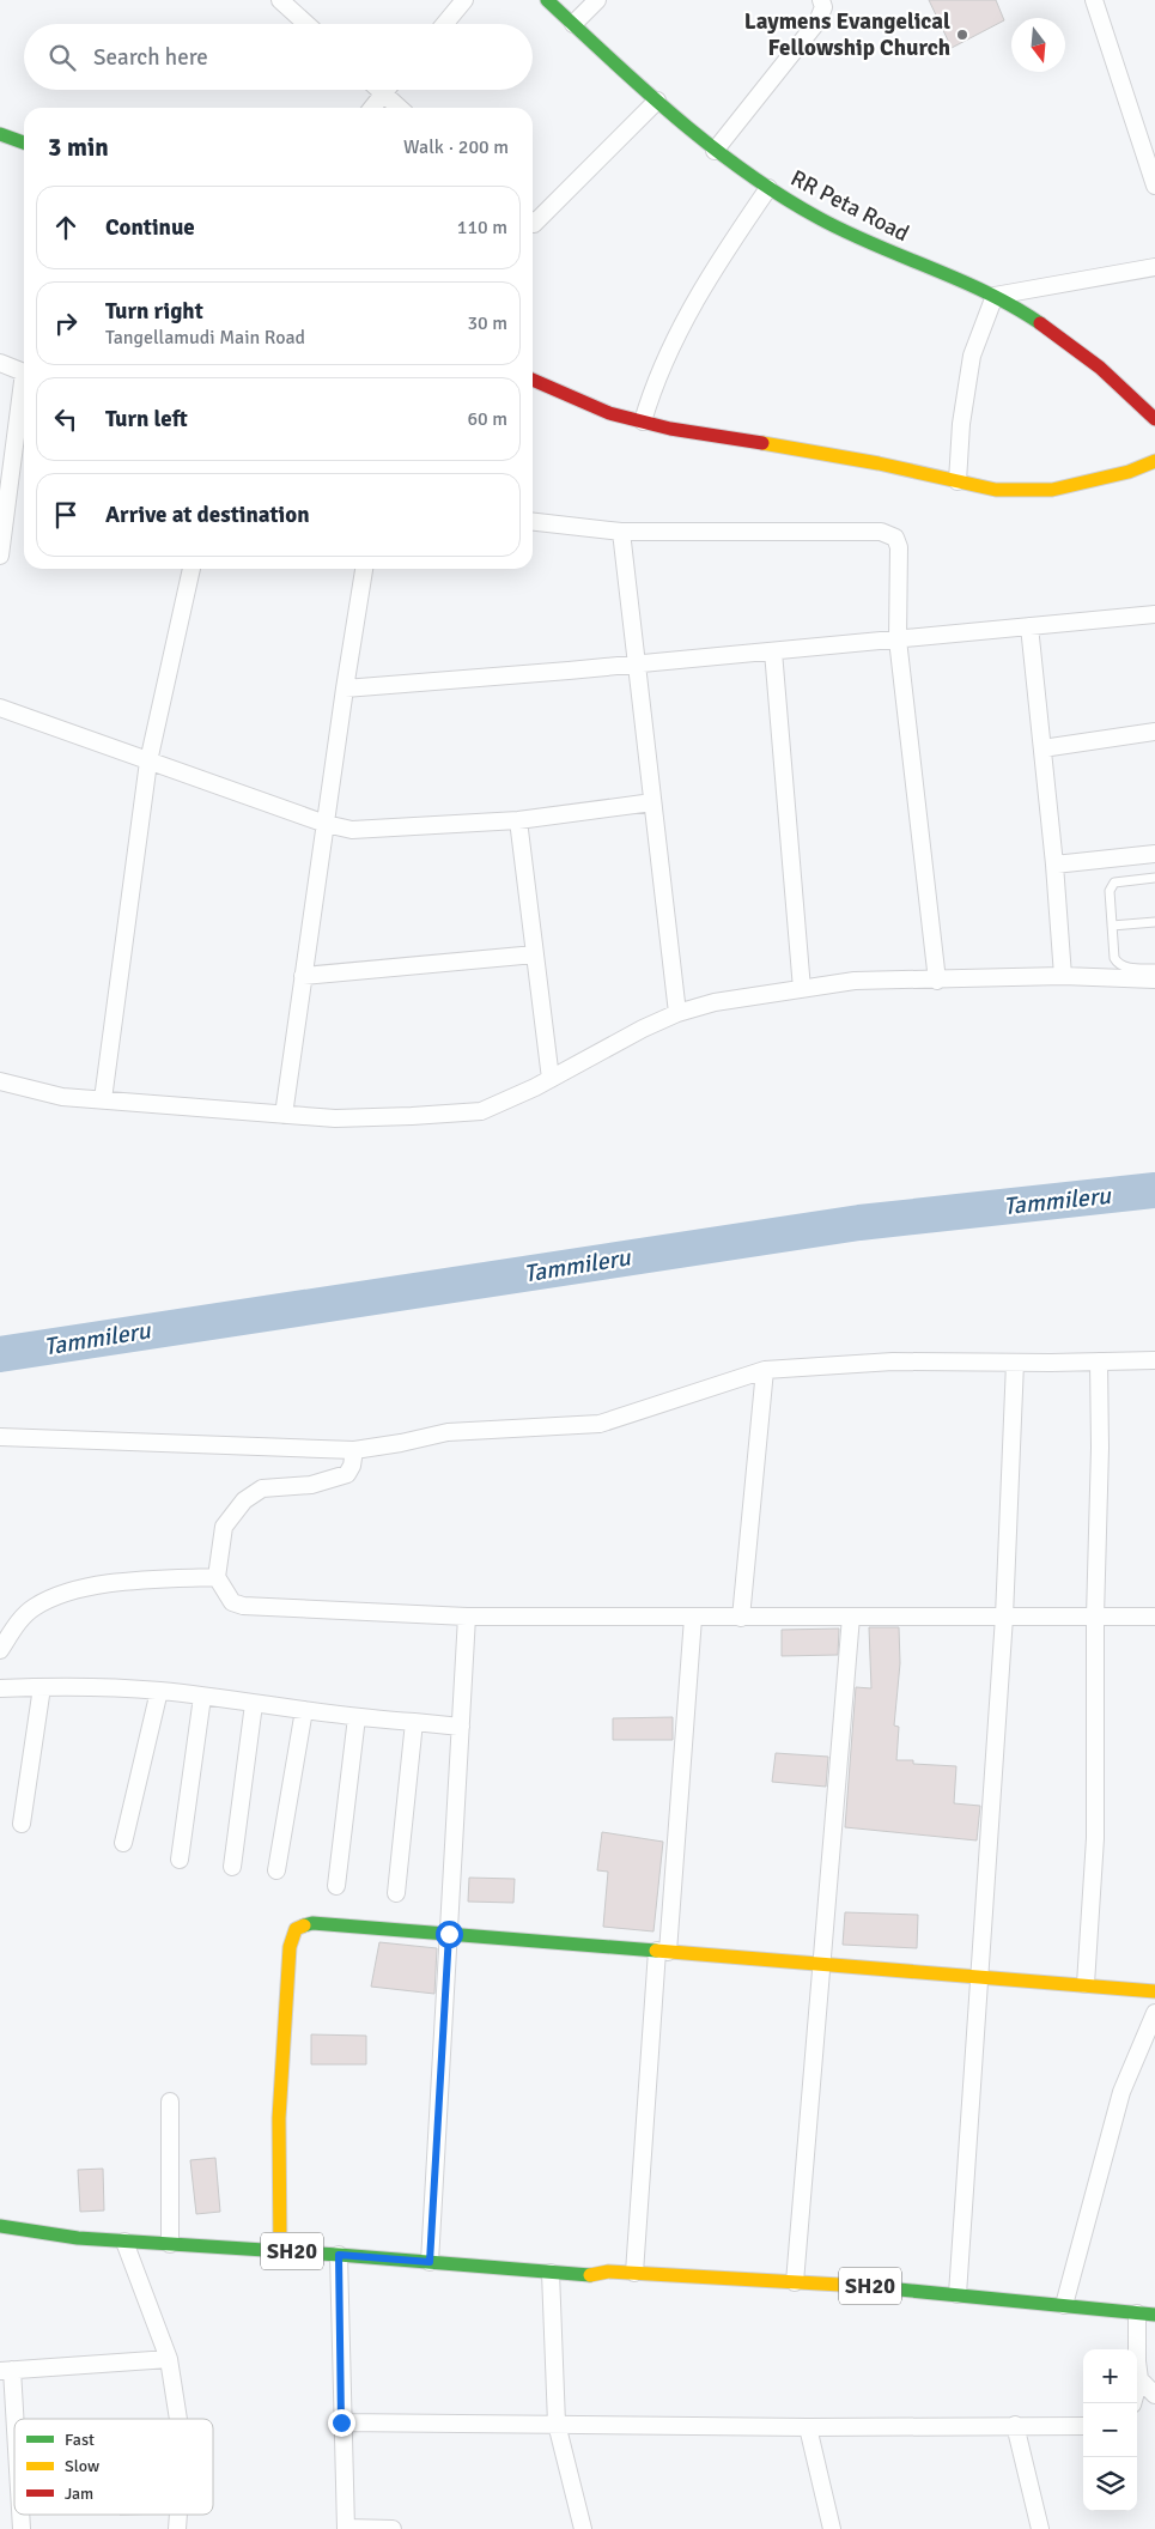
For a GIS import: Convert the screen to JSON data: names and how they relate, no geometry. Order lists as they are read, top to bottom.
{
  "streets": {
    "street": ["RR Peta Road", "SH20"]
  },
  "water": ["Tammileru"],
  "places": ["Laymens Evangelical Fellowship Church"],
  "legend": ["Fast", "Slow", "Jam"],
  "north": "bottom",
  "page": {
    "search": "Search here",
    "heading": ["3 min", "Walk · 200 m"],
    "list": [
      ["Continue", "110 m"],
      ["Turn right", "Tangellamudi Main Road", "30 m"],
      ["Turn left", "60 m"],
      "Arrive at destination"
    ],
    "map_buttons": ["+", "−"]
  }
}
